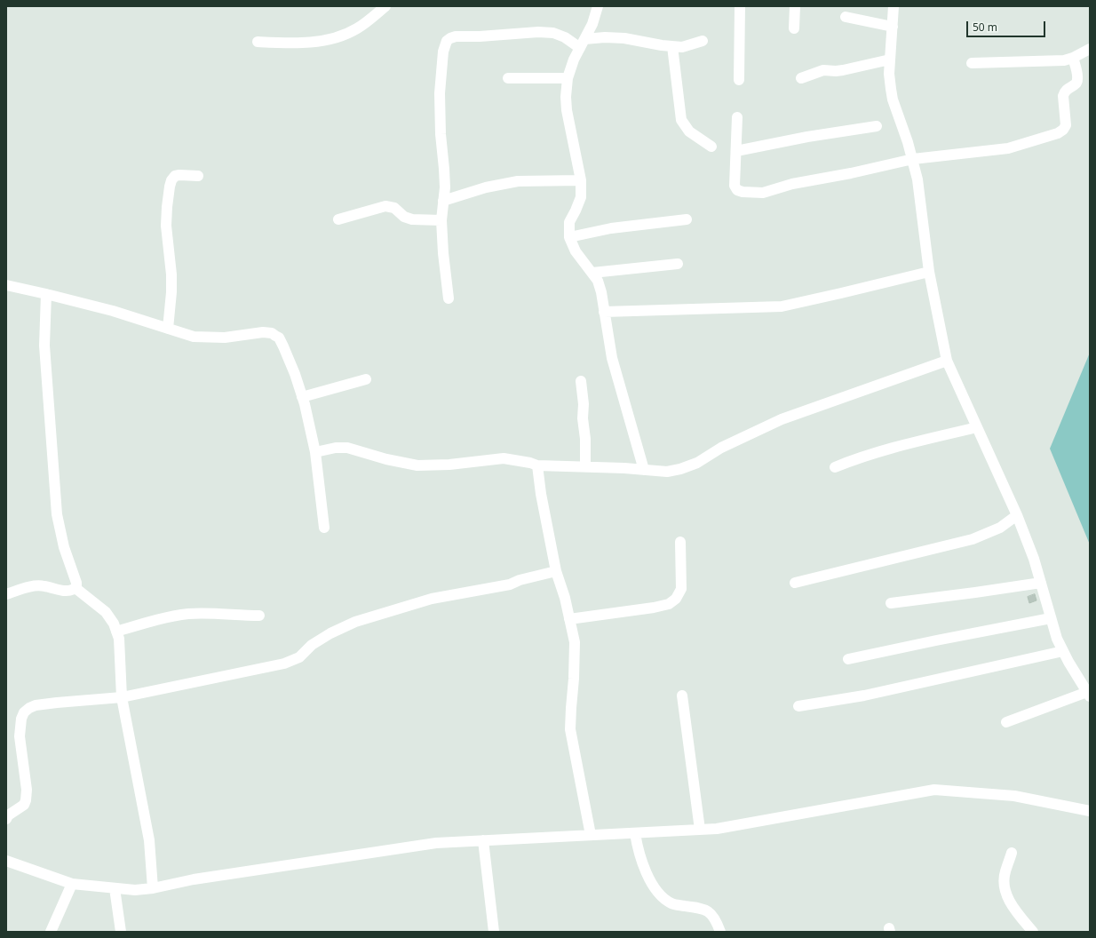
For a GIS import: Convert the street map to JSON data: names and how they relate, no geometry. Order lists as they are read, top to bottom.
{
  "scale_bar": "50 m"
}
